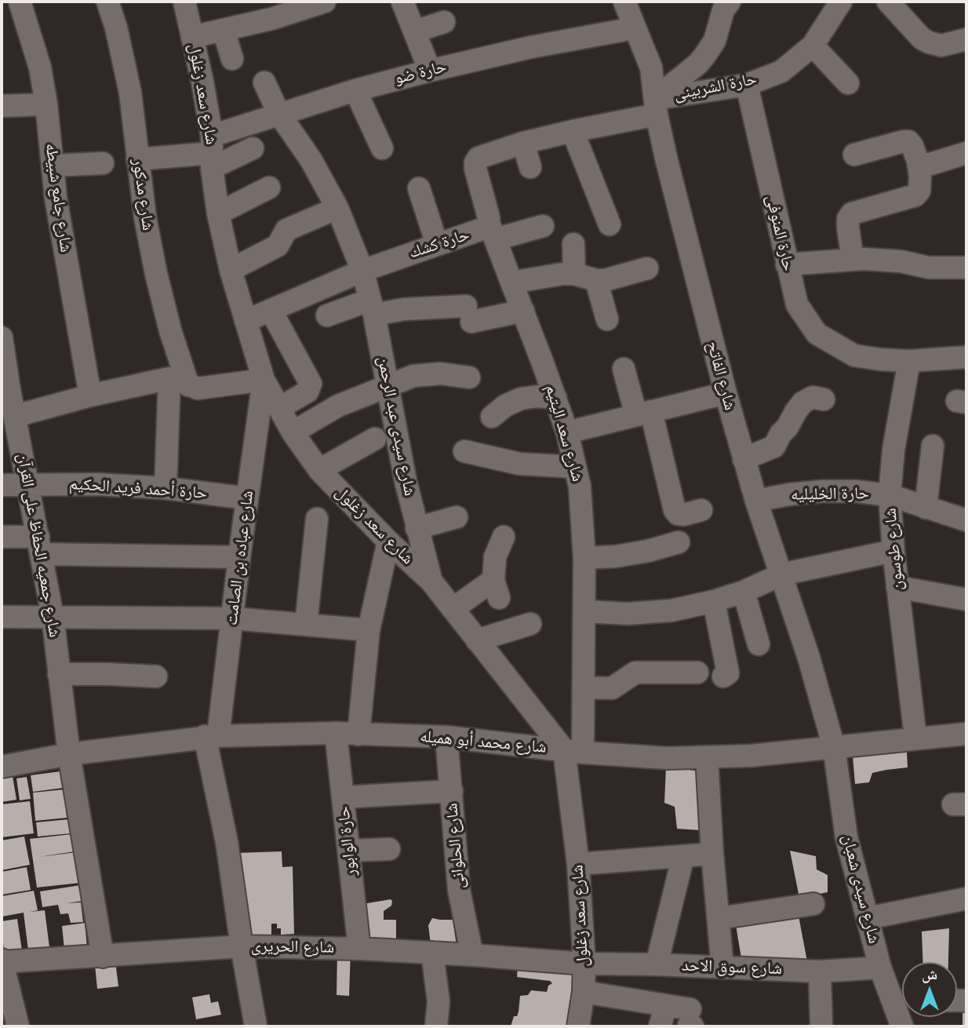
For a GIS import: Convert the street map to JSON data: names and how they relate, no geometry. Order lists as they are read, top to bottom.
{
  "streets": {
    "street": [
      "حارة ضو",
      "حارة الشربينى",
      "شارع سعد زغلول",
      "شارع مدكور",
      "شارع جامع شبيطه",
      "حارة المنوفى",
      "حارة كشك",
      "شارع الفاتح",
      "شارع سيدى عبد الرحمن",
      "شارع سعد اليتيم",
      "حارة أحمد فريد الحكيم",
      "حارة الخليليه",
      "شارع جمعيه الحفاظ على القرآن",
      "شارع طوسون",
      "شارع عباده بن الصامت",
      "شارع محمد أبو هميله",
      "حارة الوابور",
      "شارع الحلوانى",
      "شارع سيدى شعبان",
      "شارع الحريرى",
      "شارع سوق الاحد"
    ]
  },
  "crossings": [
    ["حارة ضو", "شارع سعد زغلول"],
    ["حارة ضو", "شارع الفاتح"],
    ["حارة ضو", "شارع سيدى عبد الرحمن"],
    ["حارة الشربينى", "حارة المنوفى"],
    ["حارة الشربينى", "حارة كشك"],
    ["حارة الشربينى", "شارع الفاتح"],
    ["شارع سعد زغلول", "حارة كشك"],
    ["شارع سعد زغلول", "شارع سيدى عبد الرحمن"],
    ["شارع سعد زغلول", "شارع سعد اليتيم"],
    ["شارع سعد زغلول", "شارع عباده بن الصامت"],
    ["شارع سعد زغلول", "شارع محمد أبو هميله"],
    ["شارع سعد زغلول", "شارع الحريرى"],
    ["شارع سعد زغلول", "شارع سوق الاحد"],
    ["حارة المنوفى", "شارع طوسون"],
    ["حارة كشك", "شارع الفاتح"],
    ["حارة كشك", "شارع سيدى عبد الرحمن"],
    ["حارة كشك", "شارع سعد اليتيم"],
    ["شارع الفاتح", "حارة الخليليه"],
    ["شارع الفاتح", "شارع محمد أبو هميله"],
    ["شارع الفاتح", "شارع سيدى شعبان"],
    ["شارع سعد اليتيم", "شارع محمد أبو هميله"],
    ["حارة أحمد فريد الحكيم", "شارع جمعيه الحفاظ على القرآن"],
    ["حارة أحمد فريد الحكيم", "شارع عباده بن الصامت"],
    ["حارة الخليليه", "شارع طوسون"],
    ["شارع جمعيه الحفاظ على القرآن", "شارع محمد أبو هميله"],
    ["شارع جمعيه الحفاظ على القرآن", "شارع الحريرى"],
    ["شارع طوسون", "شارع محمد أبو هميله"],
    ["شارع عباده بن الصامت", "شارع محمد أبو هميله"],
    ["شارع عباده بن الصامت", "شارع الحريرى"],
    ["شارع محمد أبو هميله", "حارة الوابور"],
    ["شارع محمد أبو هميله", "شارع الحلوانى"],
    ["شارع محمد أبو هميله", "شارع سيدى شعبان"],
    ["حارة الوابور", "شارع الحريرى"],
    ["شارع الحلوانى", "شارع الحريرى"],
    ["شارع سيدى شعبان", "شارع سوق الاحد"],
    ["شارع الحريرى", "شارع سوق الاحد"]
  ],
  "north": "top"
}
